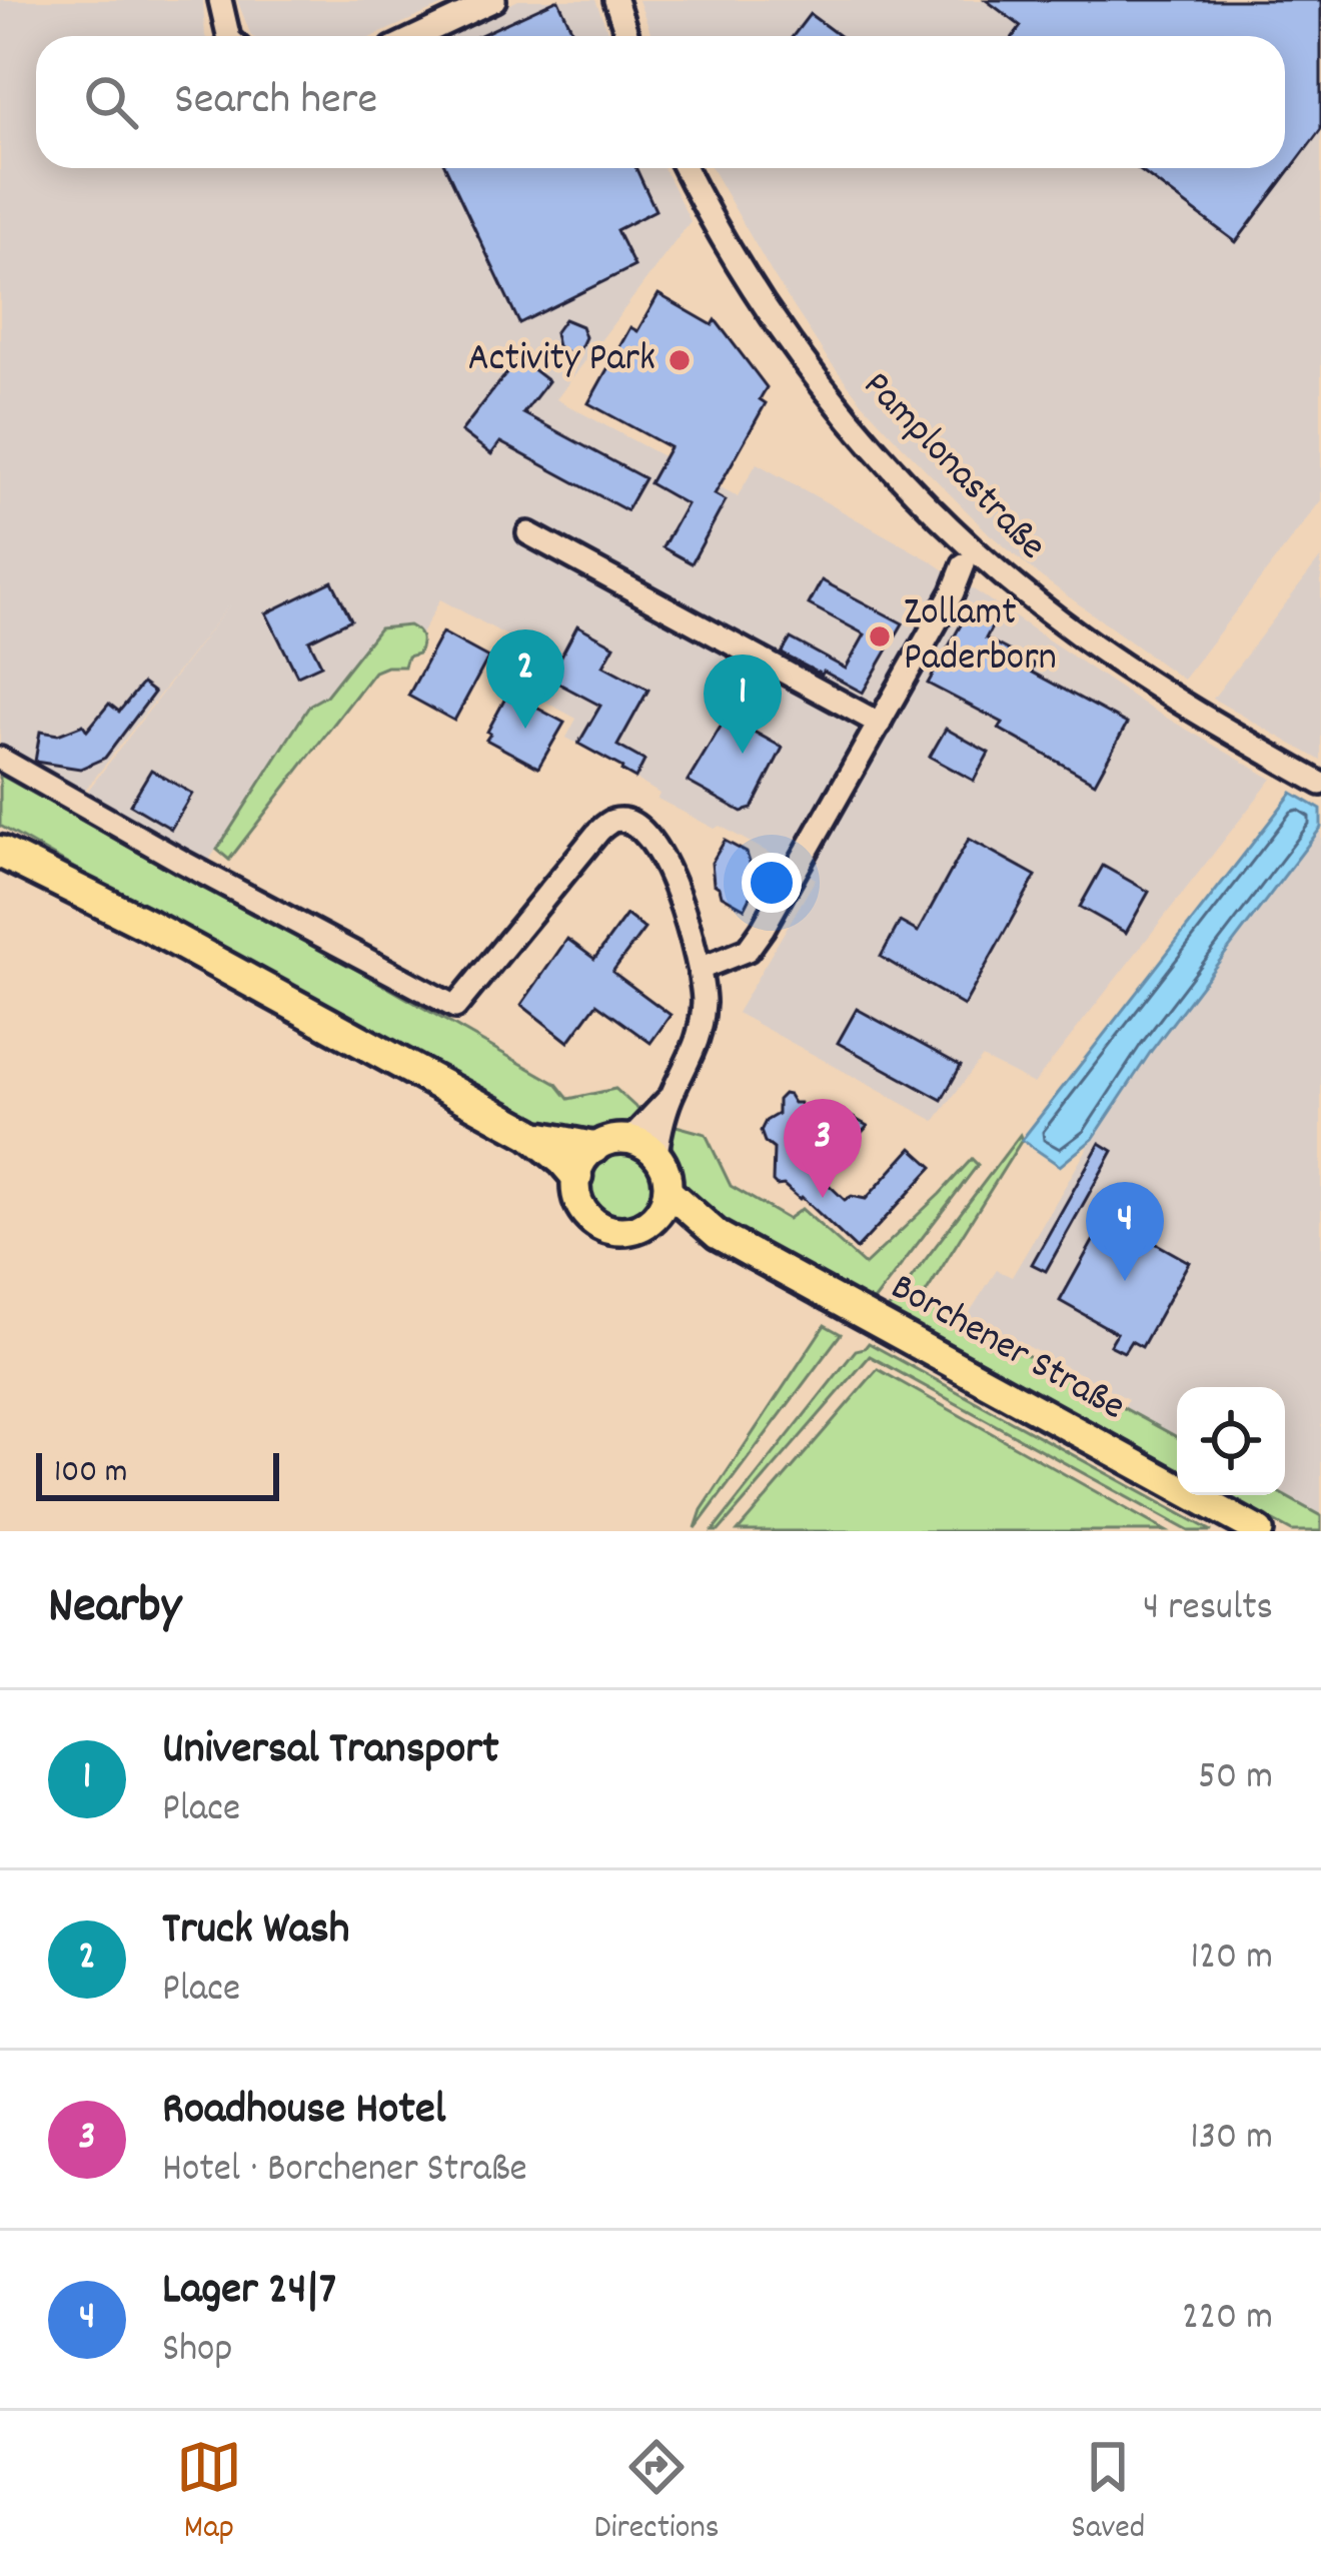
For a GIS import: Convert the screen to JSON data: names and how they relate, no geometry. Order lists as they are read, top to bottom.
{
  "streets": {
    "main road": ["Borchener Straße"],
    "street": ["Pamplonastraße"]
  },
  "places": ["Activity Park", "Zollamt Paderborn"],
  "scale_bar": "100 m",
  "page": {
    "search": "Search here",
    "pins": [
      "2",
      "1",
      "3",
      "4"
    ],
    "scale": "100 m",
    "heading": ["Nearby", "4 results"],
    "list": [
      {
        "mark": "1",
        "name": "Universal Transport",
        "note": "Place",
        "value": "50 m"
      },
      {
        "mark": "2",
        "name": "Truck Wash",
        "note": "Place",
        "value": "120 m"
      },
      {
        "mark": "3",
        "name": "Roadhouse Hotel",
        "note": "Hotel · Borchener Straße",
        "value": "130 m"
      },
      {
        "mark": "4",
        "name": "Lager 24|7",
        "note": "Shop",
        "value": "220 m"
      }
    ],
    "nav": ["Map", "Directions", "Saved"]
  }
}
